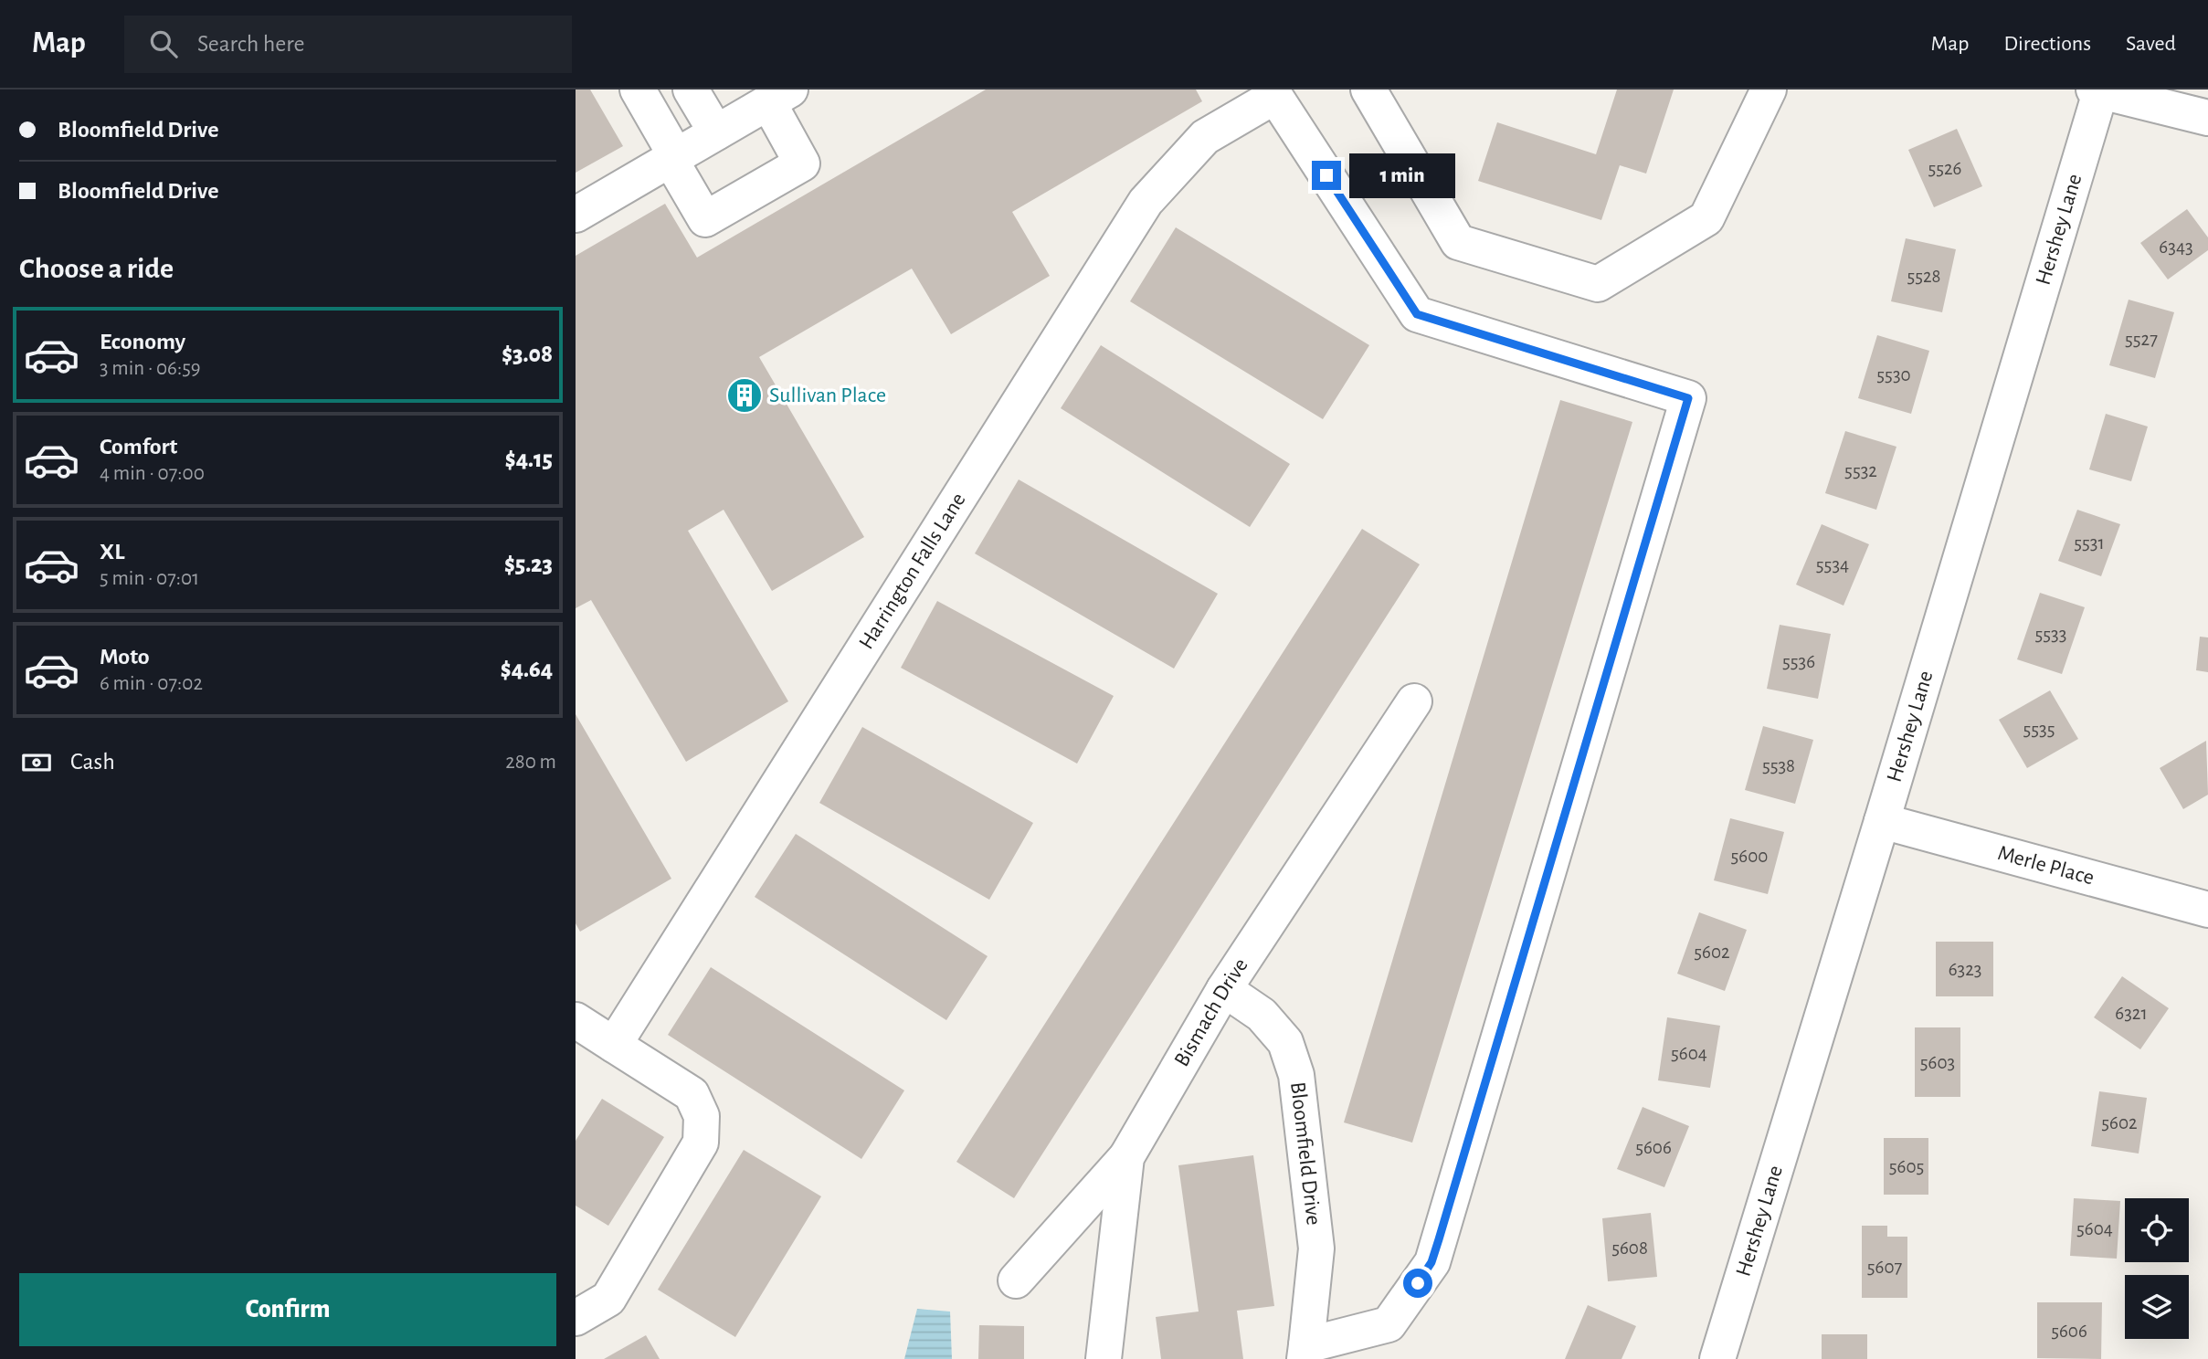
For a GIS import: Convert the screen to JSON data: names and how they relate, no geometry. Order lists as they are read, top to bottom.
{
  "streets": {
    "street": [
      "Hershey Lane",
      "Harrington Falls Lane",
      "Merle Place",
      "Bismach Drive",
      "Bloomfield Drive"
    ]
  },
  "crossings": [
    ["Hershey Lane", "Merle Place"],
    ["Harrington Falls Lane", "Bloomfield Drive"],
    ["Bismach Drive", "Bloomfield Drive"]
  ],
  "places": {
    "building": ["Sullivan Place"]
  },
  "house_numbers": [
    "5526",
    "6343",
    "5528",
    "5527",
    "5530",
    "5532",
    "5531",
    "5534",
    "5533",
    "5536",
    "5535",
    "5538",
    "5600",
    "5602",
    "6323",
    "6321",
    "5604",
    "5603",
    "5602",
    "5606",
    "5605",
    "5604",
    "5608",
    "5607",
    "5606"
  ],
  "page": {
    "header": "Map",
    "search": "Search here",
    "nav": ["Map", "Directions", "Saved"],
    "banner": ["Bloomfield Drive", "Bloomfield Drive"],
    "bubble": "1 min",
    "heading": "Choose a ride",
    "list": [
      {
        "name": "Economy",
        "note": "3 min · 06:59",
        "value": "$3.08"
      },
      {
        "name": "Comfort",
        "note": "4 min · 07:00",
        "value": "$4.15"
      },
      {
        "name": "XL",
        "note": "5 min · 07:01",
        "value": "$5.23"
      },
      {
        "name": "Moto",
        "note": "6 min · 07:02",
        "value": "$4.64"
      }
    ],
    "pay": ["Cash", "280 m"],
    "buttons": "Confirm"
  }
}
